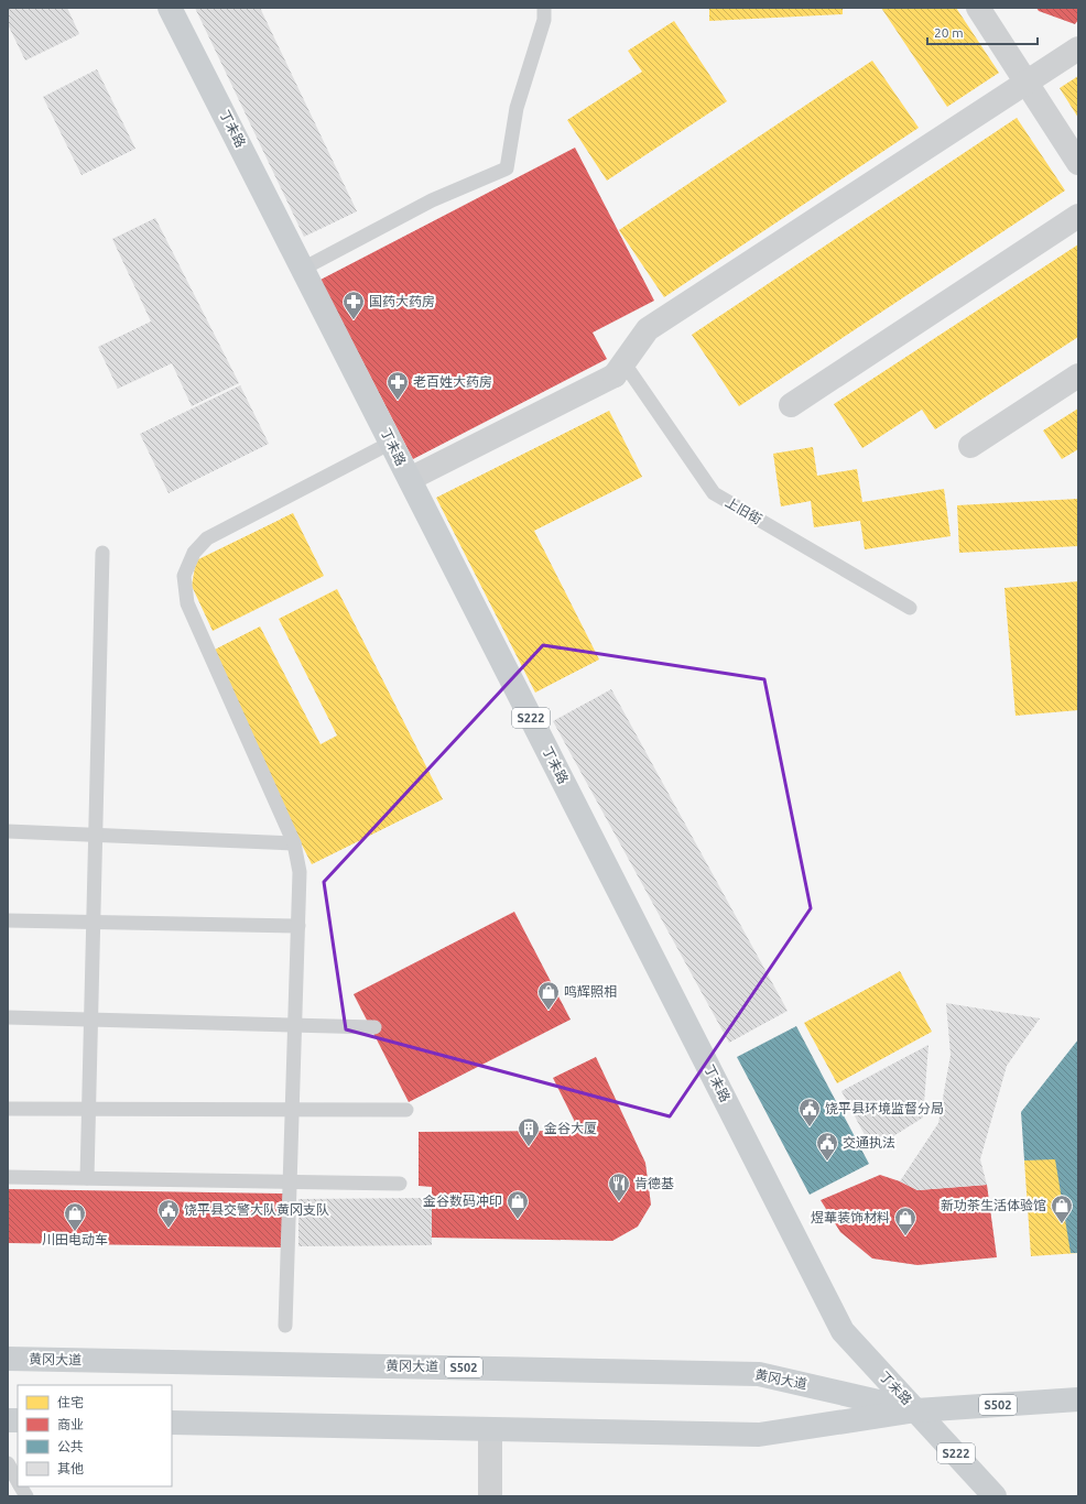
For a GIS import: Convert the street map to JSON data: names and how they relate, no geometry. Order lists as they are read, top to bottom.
{
  "streets": {
    "main road": [
      "丁未路",
      "S222",
      "黄冈大道",
      "S502"
    ],
    "lane": ["上旧街"]
  },
  "crossings": [
    ["丁未路", "S222"],
    ["丁未路", "黄冈大道"],
    ["S222", "黄冈大道"]
  ],
  "places": {
    "pharmacy": ["国药大药房", "老百姓大药房"],
    "shop": [
      "鸣辉照相",
      "金谷数码冲印",
      "新功茶生活体验馆",
      "川田电动车",
      "煜華装饰材料"
    ],
    "public building": ["饶平县环境监督分局", "交通执法", "饶平县交警大队黄冈支队"],
    "building": ["金谷大厦"],
    "restaurant": ["肯德基"]
  },
  "legend": [
    "住宅",
    "商业",
    "公共",
    "其他"
  ],
  "scale_bar": "20 m"
}
